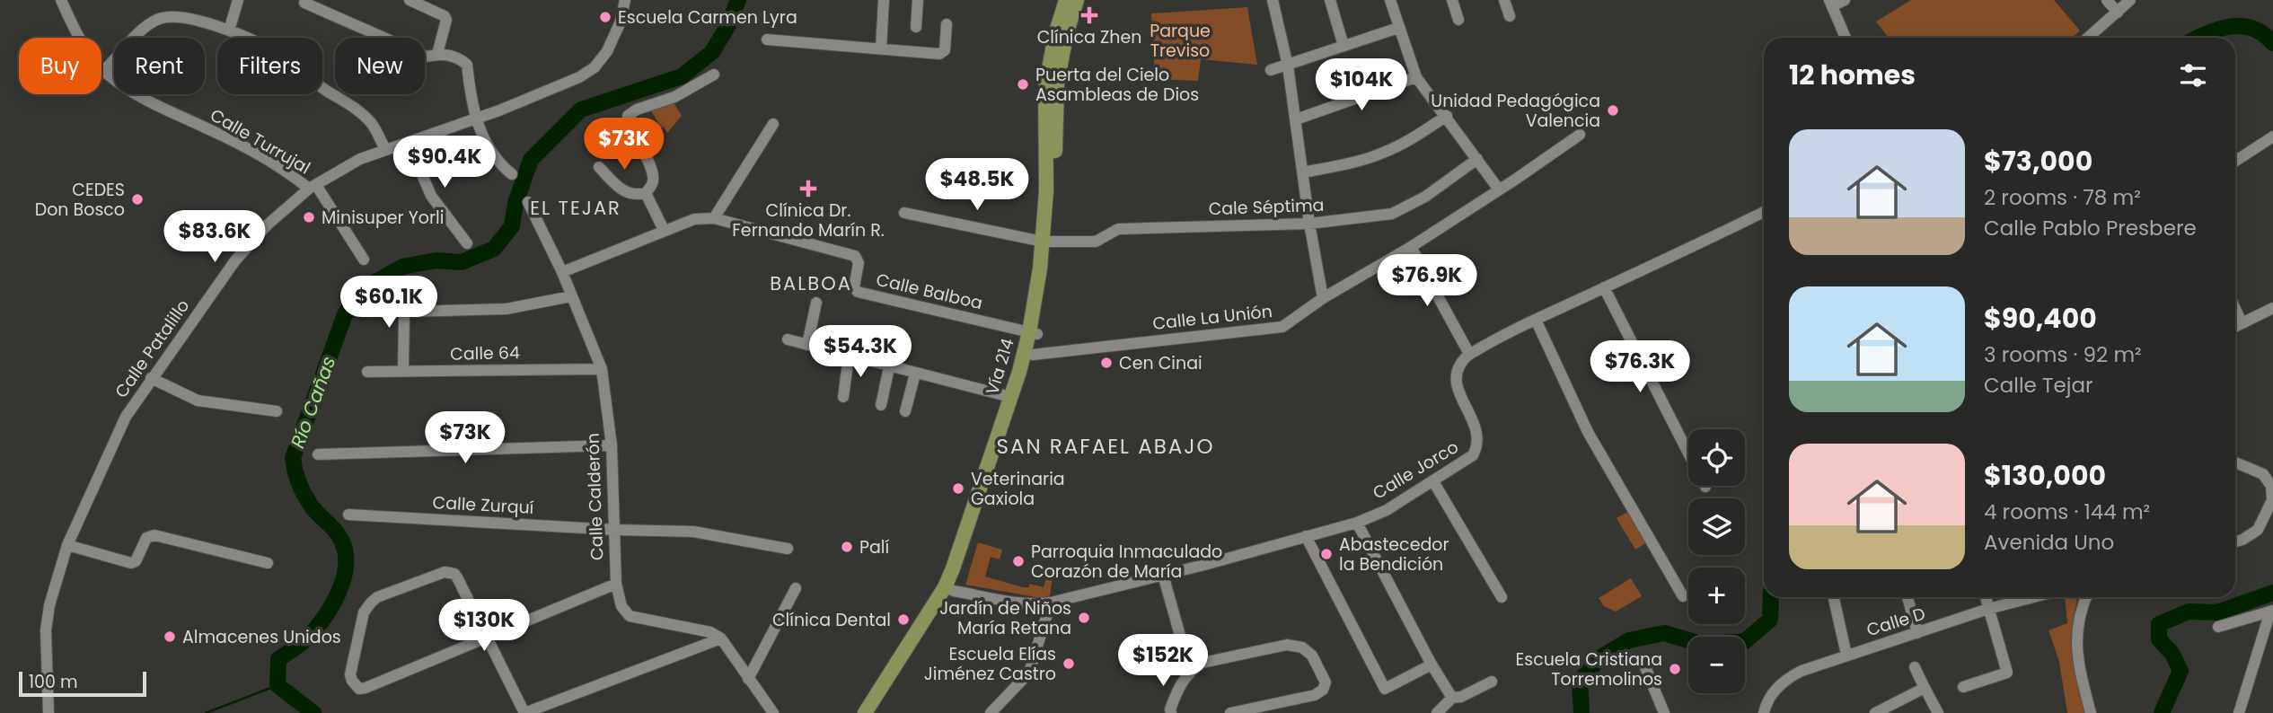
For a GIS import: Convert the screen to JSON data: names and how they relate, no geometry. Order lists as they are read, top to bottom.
{
  "streets": {
    "main road": ["Vía 214"],
    "street": [
      "Calle Turrujal",
      "Cale Séptima",
      "Calle Balboa",
      "Calle La Unión",
      "Calle Patalillo",
      "Calle 64",
      "Calle Jorco",
      "Calle Calderón",
      "Calle Zurquí",
      "Calle D"
    ]
  },
  "crossings": [
    ["Calle Turrujal", "Calle Patalillo"],
    ["Cale Séptima", "Vía 214"],
    ["Calle Balboa", "Vía 214"],
    ["Calle Balboa", "Calle Calderón"],
    ["Calle La Unión", "Vía 214"],
    ["Calle 64", "Calle Calderón"],
    ["Vía 214", "Calle Jorco"],
    ["Calle Calderón", "Calle Zurquí"]
  ],
  "districts": ["EL TEJAR", "BALBOA", "SAN RAFAEL ABAJO"],
  "water": ["Río Cañas"],
  "parks": ["Parque Treviso"],
  "places": {
    "health": ["Clínica Zhen", "Clínica Dr. Fernando Marín R."],
    "other": [
      "Escuela Carmen Lyra",
      "Puerta del Cielo Asambleas de Dios",
      "Unidad Pedagógica Valencia",
      "CEDES Don Bosco",
      "Minisuper Yorli",
      "Cen Cinai",
      "Veterinaria Gaxiola",
      "Palí",
      "Abastecedor la Bendición",
      "Parroquia Inmaculado Corazón de María",
      "Jardín de Niños María Retana",
      "Clínica Dental",
      "Almacenes Unidos",
      "Escuela Elías Jiménez Castro",
      "Escuela Cristiana Torremolinos"
    ]
  },
  "scale_bar": "100 m",
  "page": {
    "chip": [
      "Buy",
      "Rent",
      "Filters",
      "New"
    ],
    "heading": "12 homes",
    "price": [
      "$104K",
      "$73K",
      "$90.4K",
      "$48.5K",
      "$83.6K",
      "$76.9K",
      "$60.1K",
      "$54.3K",
      "$76.3K",
      "$73K",
      "$130K",
      "$152K"
    ],
    "list": [
      {
        "name": "$73,000",
        "note": "2 rooms · 78 m² · Calle Pablo Presbere"
      },
      {
        "name": "$90,400",
        "note": "3 rooms · 92 m² · Calle Tejar"
      },
      {
        "name": "$130,000",
        "note": "4 rooms · 144 m² · Avenida Uno"
      }
    ],
    "map_buttons": ["+", "−"],
    "scale": "100 m"
  }
}
